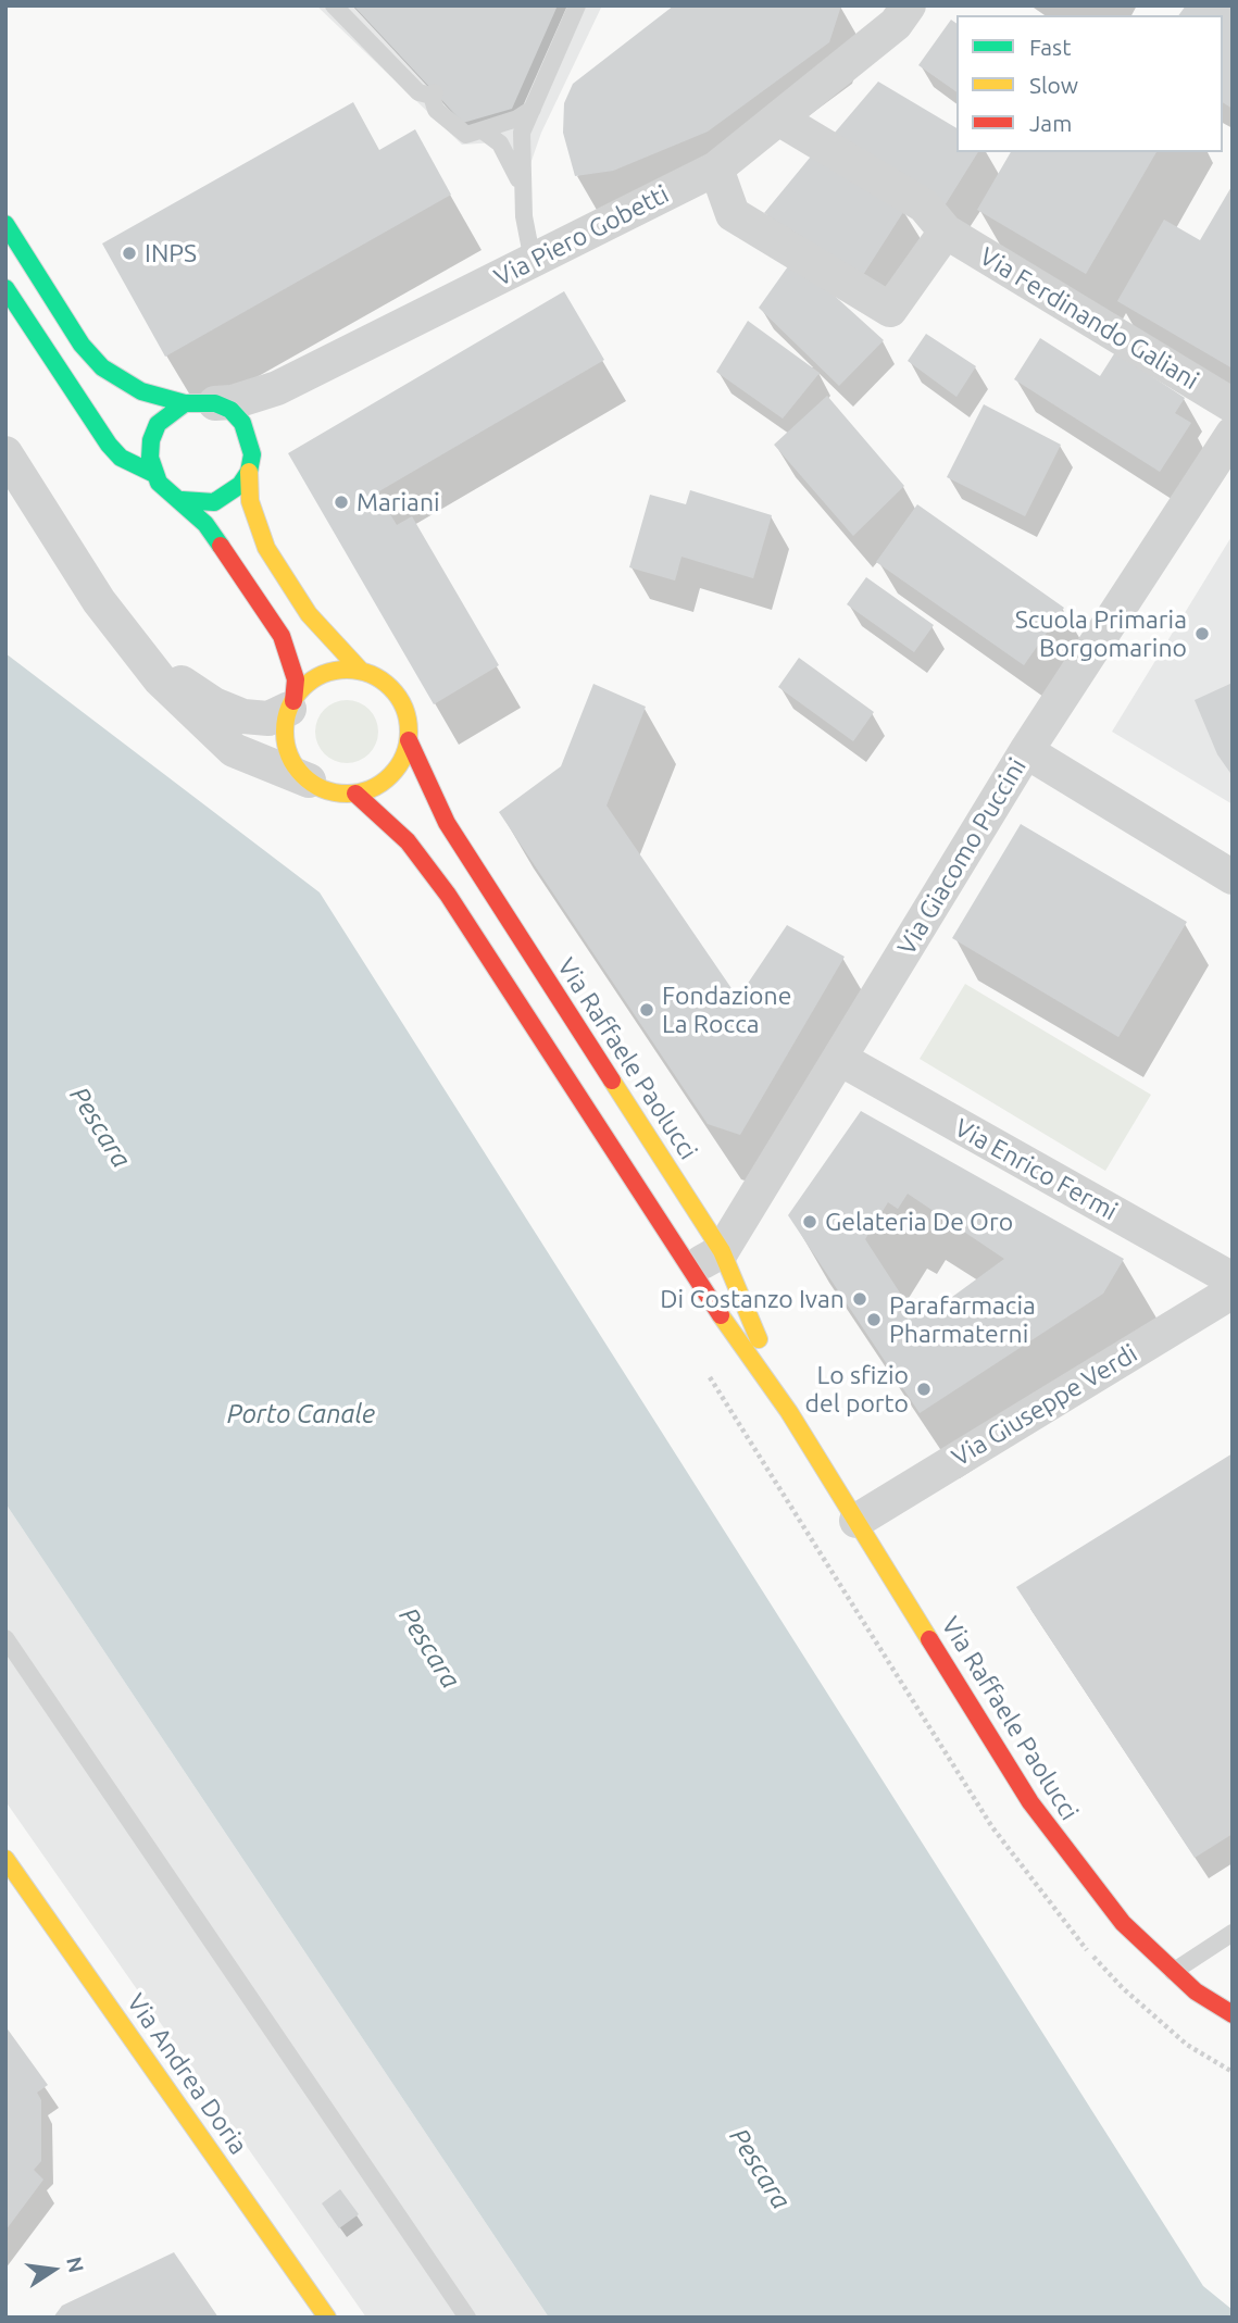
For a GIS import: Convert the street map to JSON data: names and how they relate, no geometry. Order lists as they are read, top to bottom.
{
  "streets": {
    "street": [
      "Via Piero Gobetti",
      "Via Ferdinando Galiani",
      "Via Giacomo Puccini",
      "Via Raffaele Paolucci",
      "Via Enrico Fermi",
      "Via Giuseppe Verdi",
      "Via Andrea Doria"
    ]
  },
  "crossings": [
    ["Via Piero Gobetti", "Via Ferdinando Galiani"],
    ["Via Giacomo Puccini", "Via Raffaele Paolucci"],
    ["Via Giacomo Puccini", "Via Enrico Fermi"],
    ["Via Raffaele Paolucci", "Via Giuseppe Verdi"]
  ],
  "water": ["Pescara", "Porto Canale"],
  "places": [
    "INPS",
    "Mariani",
    "Scuola Primaria Borgomarino",
    "Fondazione La Rocca",
    "Gelateria De Oro",
    "Di Costanzo Ivan",
    "Parafarmacia Pharmaterni",
    "Lo sfizio del porto"
  ],
  "legend": ["Fast", "Slow", "Jam"],
  "north": "right"
}
